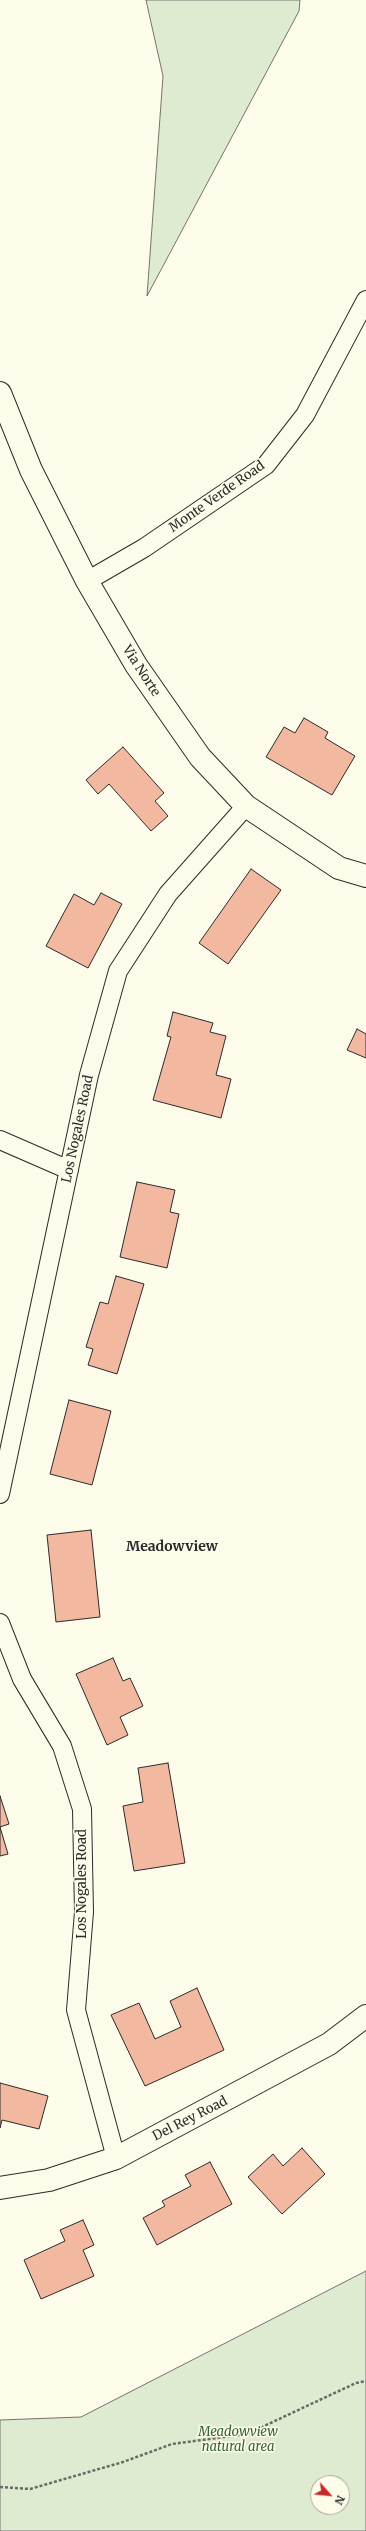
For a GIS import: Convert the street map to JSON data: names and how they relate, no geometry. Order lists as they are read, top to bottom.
{
  "streets": {
    "street": [
      "Monte Verde Road",
      "Via Norte",
      "Los Nogales Road",
      "Del Rey Road"
    ]
  },
  "crossings": [
    ["Monte Verde Road", "Via Norte"],
    ["Via Norte", "Los Nogales Road"],
    ["Los Nogales Road", "Del Rey Road"]
  ],
  "districts": ["Meadowview"],
  "parks": ["Meadowview natural area"],
  "north": "bottom right"
}
